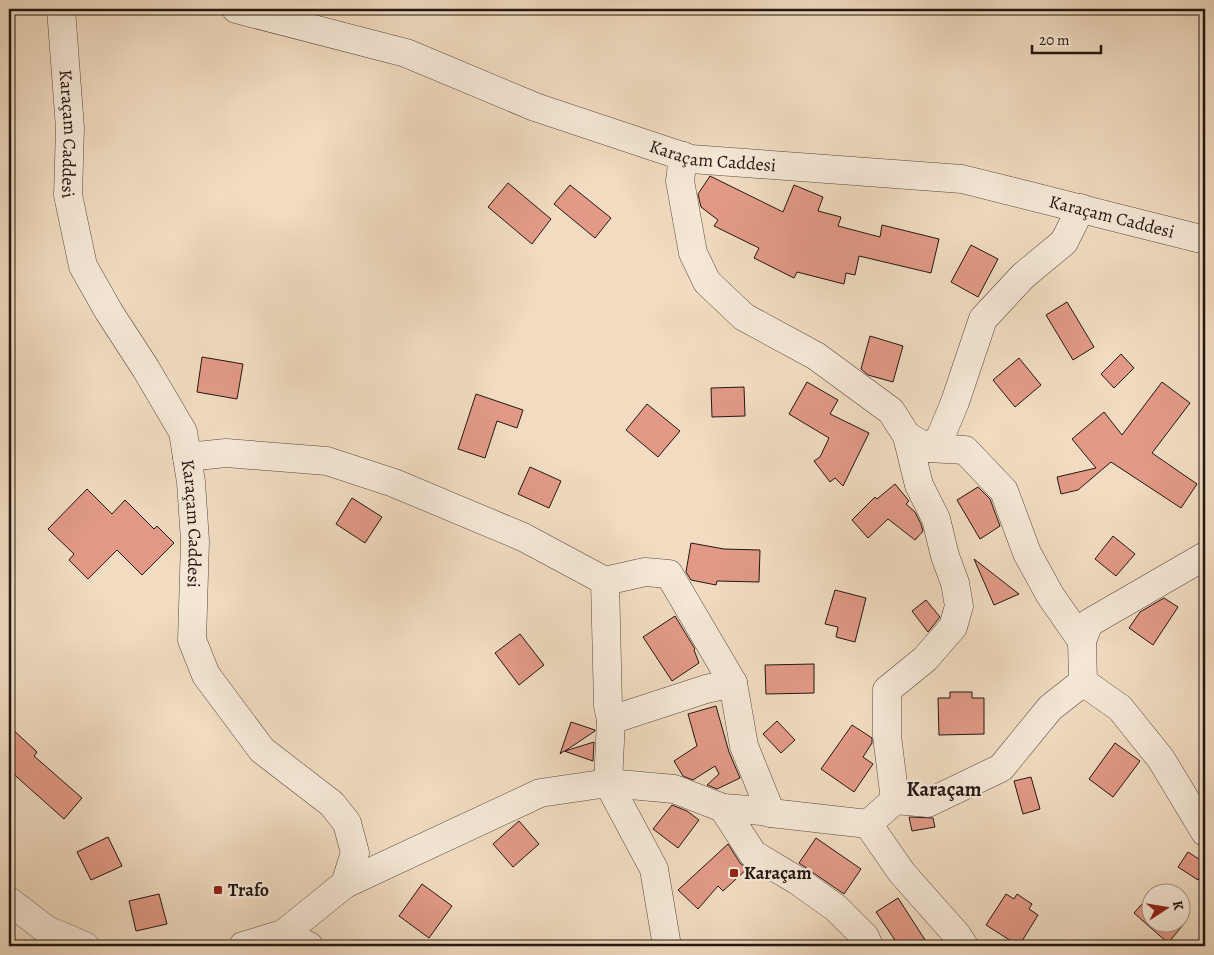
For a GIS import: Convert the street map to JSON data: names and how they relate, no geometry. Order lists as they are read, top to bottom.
{
  "streets": {
    "street": ["Karaçam Caddesi"]
  },
  "districts": ["Karaçam"],
  "places": {
    "transit": ["Karaçam", "Trafo"]
  },
  "scale_bar": "20 m",
  "north": "right"
}
